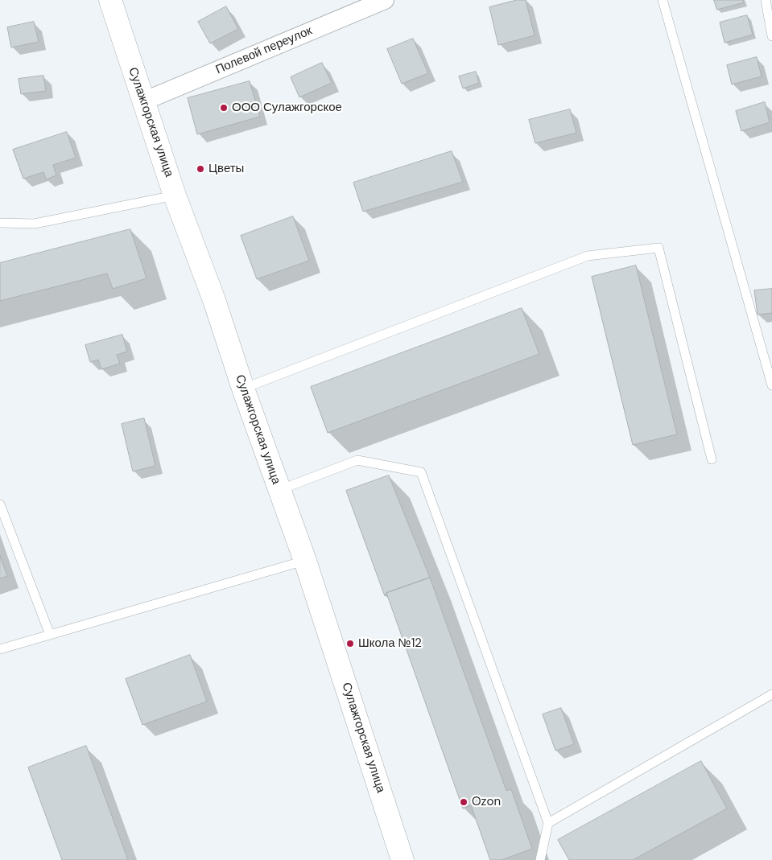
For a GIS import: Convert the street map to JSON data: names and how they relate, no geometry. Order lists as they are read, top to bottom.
{
  "streets": {
    "main road": ["Сулажгорская улица"],
    "street": ["Полевой переулок"]
  },
  "crossings": [
    ["Полевой переулок", "Сулажгорская улица"]
  ],
  "places": [
    "ООО Сулажгорское",
    "Цветы",
    "Школа №12",
    "Ozon"
  ]
}
